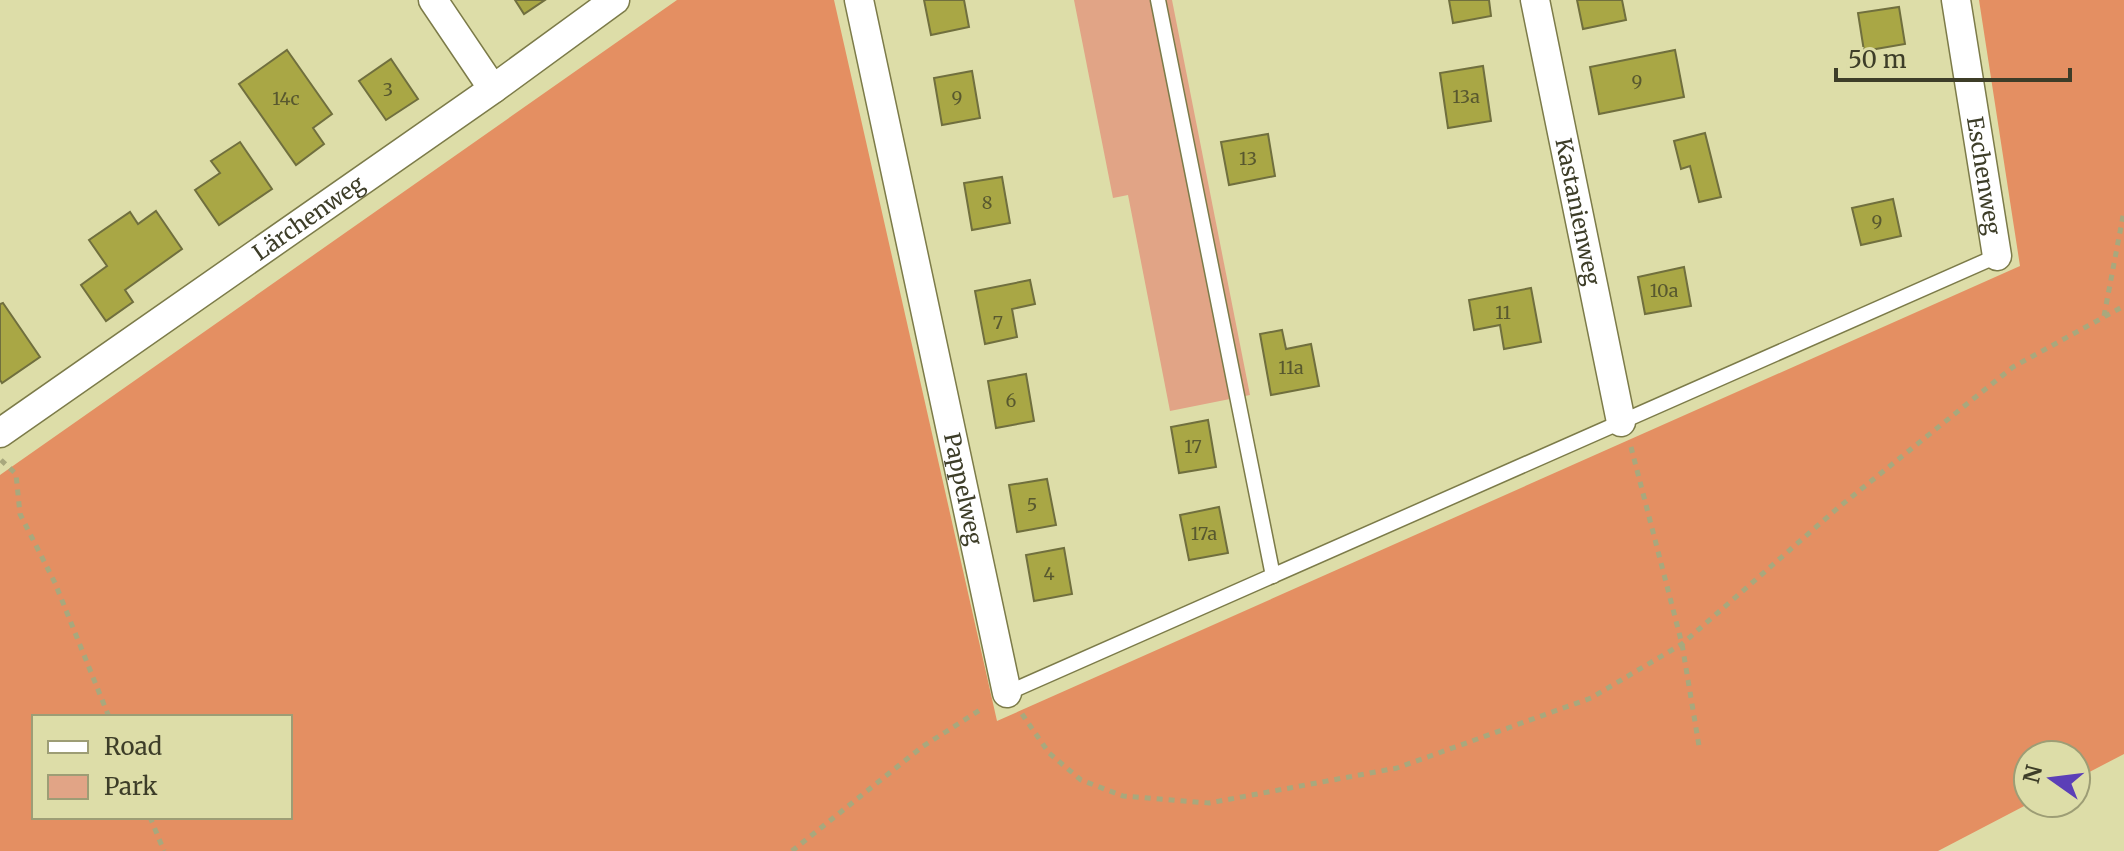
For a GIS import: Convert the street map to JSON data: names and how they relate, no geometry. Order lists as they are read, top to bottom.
{
  "streets": {
    "street": [
      "Eschenweg",
      "Kastanienweg",
      "Lärchenweg",
      "Pappelweg"
    ]
  },
  "house_numbers": [
    "9",
    "3",
    "13a",
    "9",
    "14c",
    "13",
    "8",
    "9",
    "10a",
    "11",
    "7",
    "11a",
    "6",
    "17",
    "5",
    "17a",
    "4"
  ],
  "legend": ["Road", "Park"],
  "scale_bar": "50 m",
  "north": "left"
}
